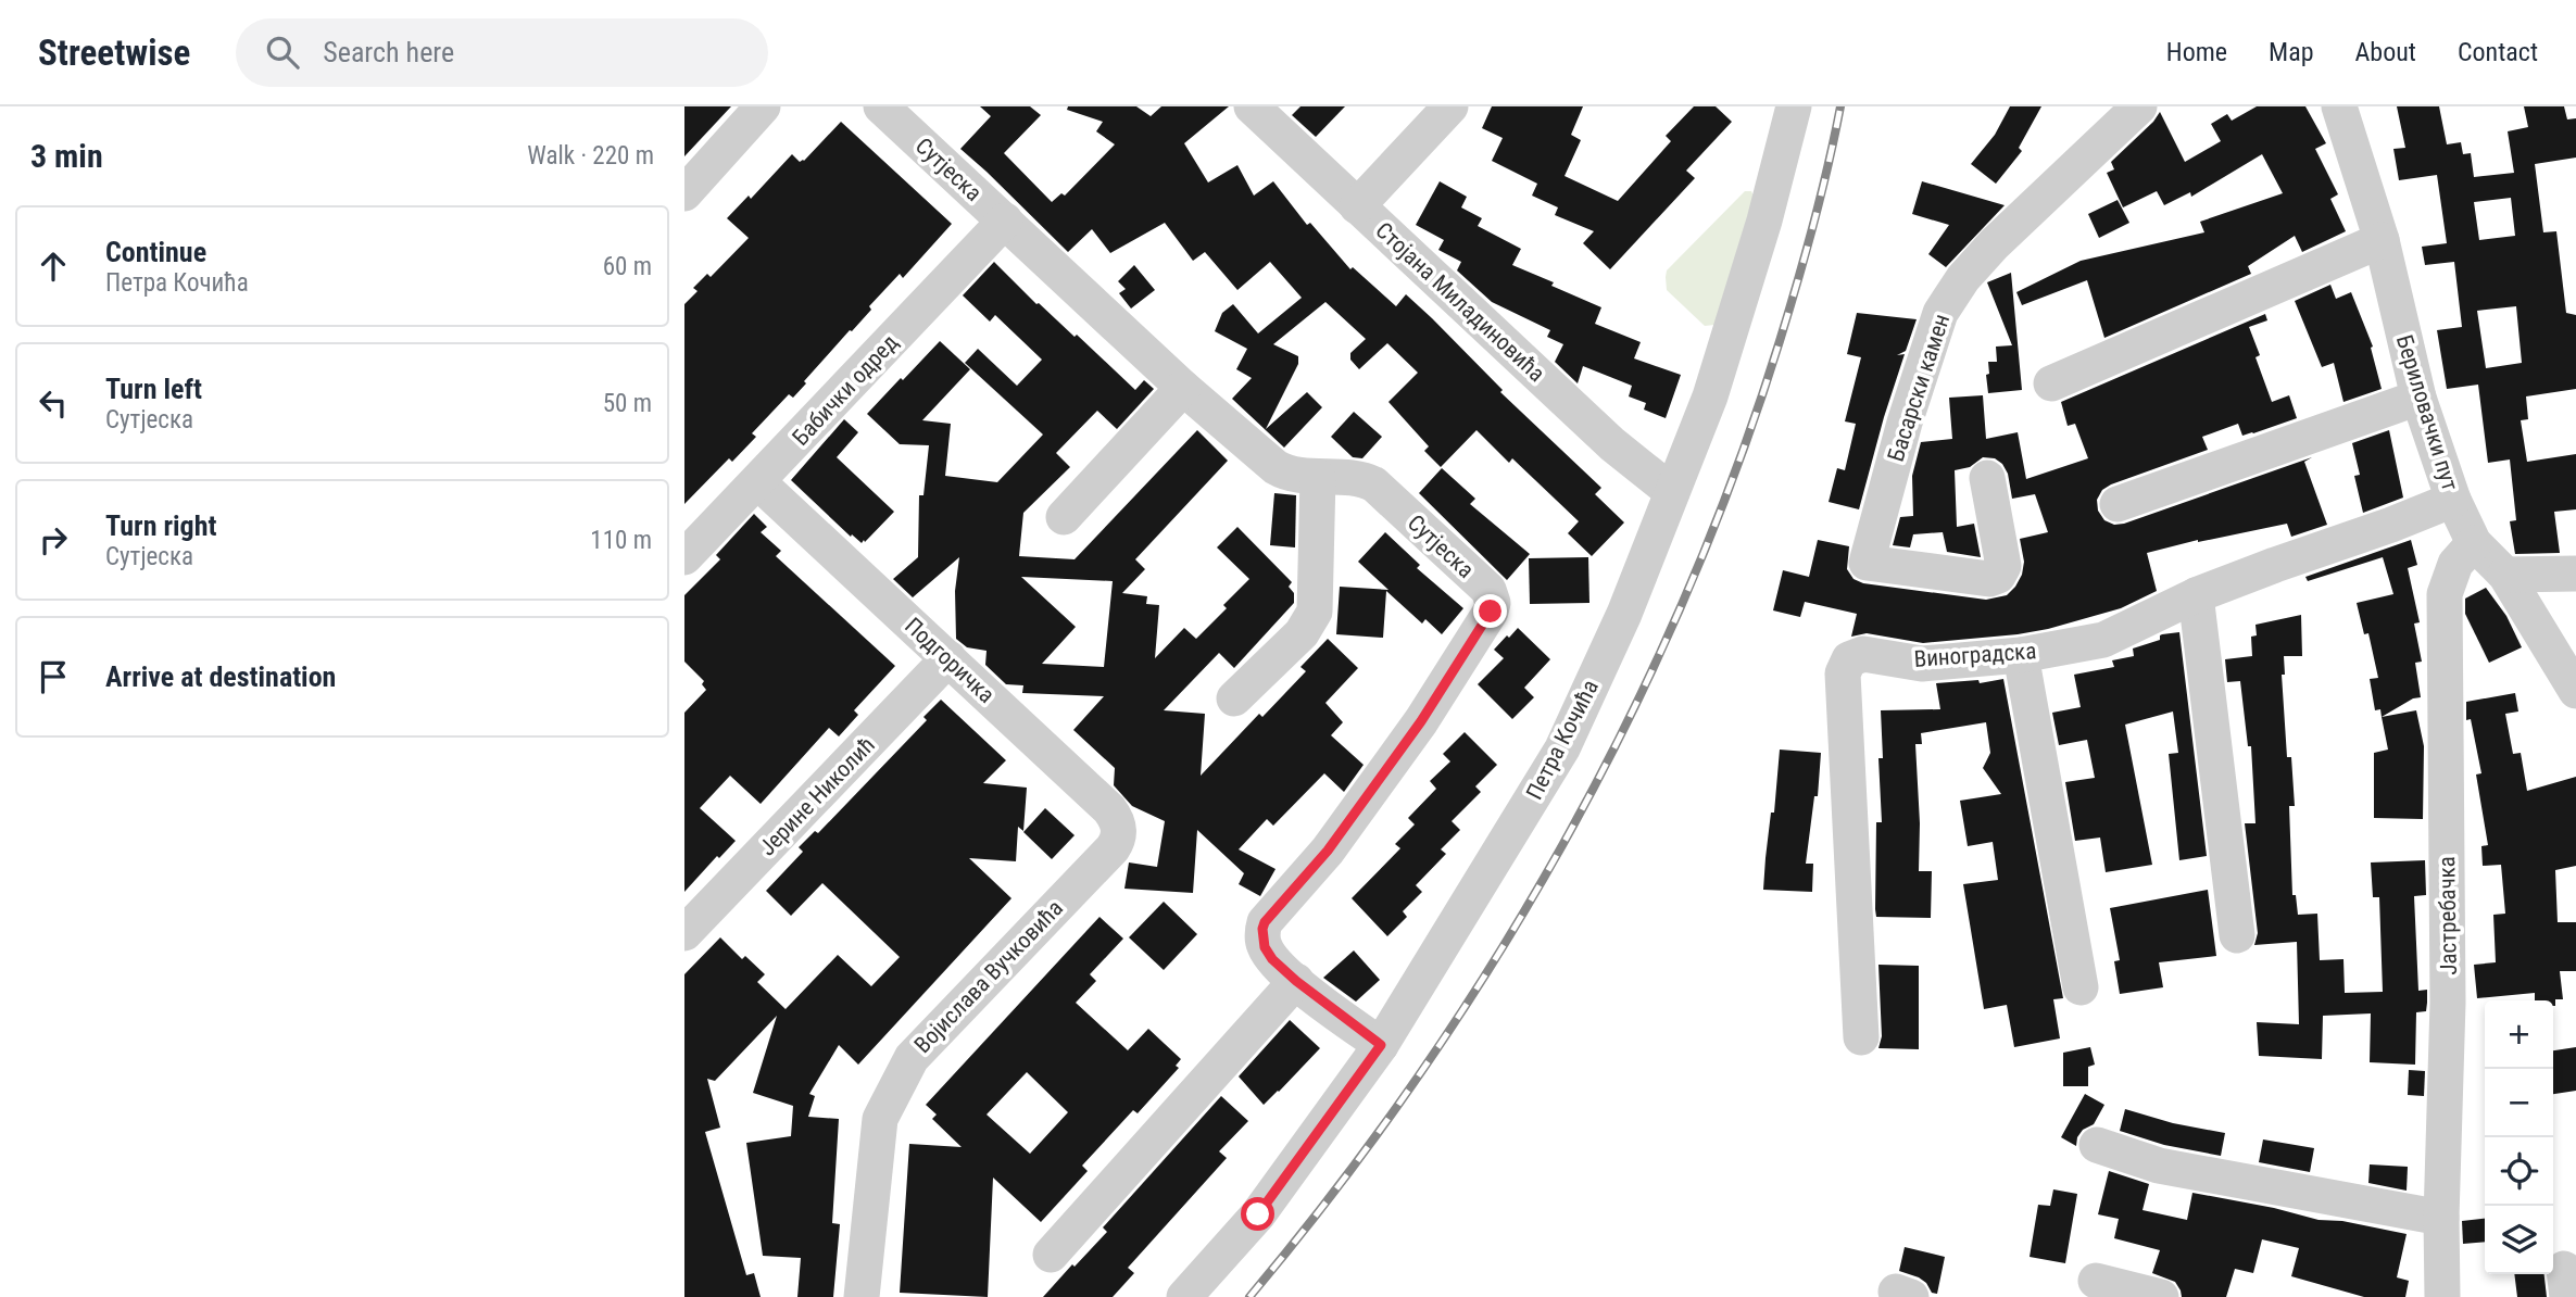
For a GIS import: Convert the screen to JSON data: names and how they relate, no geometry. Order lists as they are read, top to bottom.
{
  "streets": {
    "street": [
      "Сутјеска",
      "Стојана Миладиновића",
      "Басарски камен",
      "Бабички одред",
      "Бериловачки пут",
      "Виноградска",
      "Подгоричка",
      "Петра Кочића",
      "Јерине Николић",
      "Јастребачка",
      "Војислава Вучковића"
    ]
  },
  "crossings": [
    ["Сутјеска", "Бабички одред"],
    ["Сутјеска", "Петра Кочића"],
    ["Стојана Миладиновића", "Петра Кочића"],
    ["Бабички одред", "Подгоричка"],
    ["Бериловачки пут", "Виноградска"],
    ["Бериловачки пут", "Јастребачка"],
    ["Подгоричка", "Јерине Николић"],
    ["Подгоричка", "Војислава Вучковића"]
  ],
  "page": {
    "header": "Streetwise",
    "search": "Search here",
    "nav": [
      "Home",
      "Map",
      "About",
      "Contact"
    ],
    "heading": ["3 min", "Walk · 220 m"],
    "list": [
      ["Continue", "Петра Кочића", "60 m"],
      ["Turn left", "Сутјеска", "50 m"],
      ["Turn right", "Сутјеска", "110 m"],
      "Arrive at destination"
    ],
    "map_buttons": ["+", "−"]
  }
}
